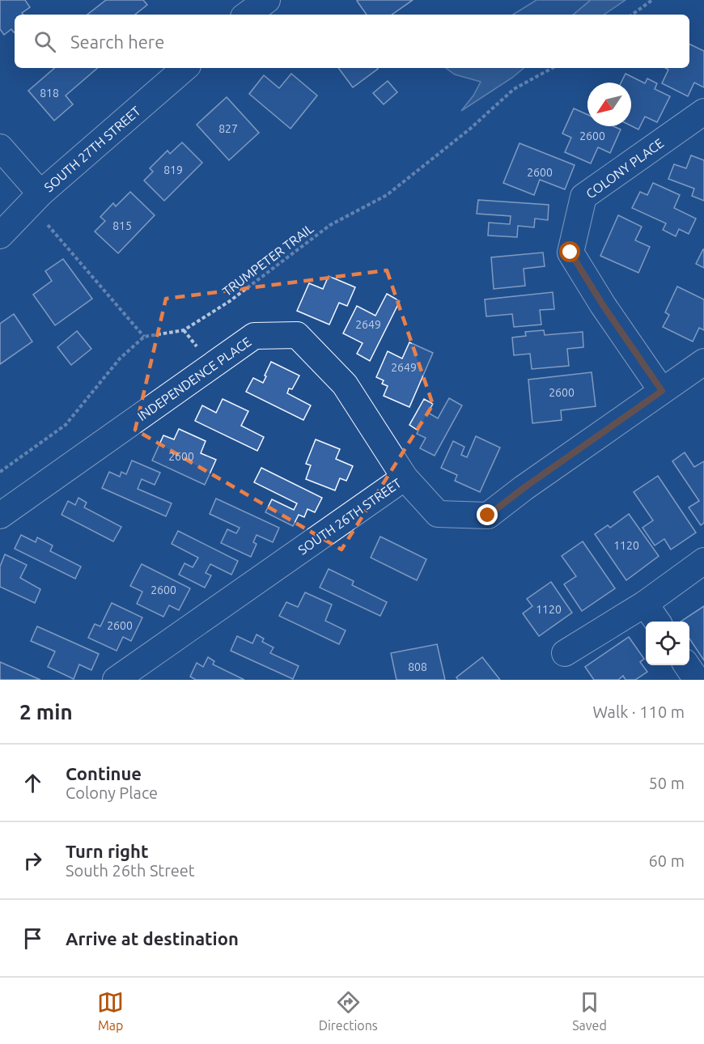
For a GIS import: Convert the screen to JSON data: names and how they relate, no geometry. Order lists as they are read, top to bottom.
{
  "streets": {
    "street": [
      "SOUTH 27TH STREET",
      "COLONY PLACE",
      "INDEPENDENCE PLACE",
      "SOUTH 26TH STREET"
    ],
    "path": ["TRUMPETER TRAIL"]
  },
  "crossings": [
    ["COLONY PLACE", "SOUTH 26TH STREET"],
    ["INDEPENDENCE PLACE", "SOUTH 26TH STREET"]
  ],
  "house_numbers": [
    "818",
    "827",
    "2600",
    "819",
    "2600",
    "815",
    "2649",
    "2649",
    "2600",
    "2600",
    "1120",
    "2600",
    "1120",
    "2600",
    "808"
  ],
  "north": "bottom left",
  "page": {
    "search": "Search here",
    "heading": ["2 min", "Walk · 110 m"],
    "list": [
      ["Continue", "Colony Place", "50 m"],
      ["Turn right", "South 26th Street", "60 m"],
      "Arrive at destination"
    ],
    "nav": ["Map", "Directions", "Saved"]
  }
}
